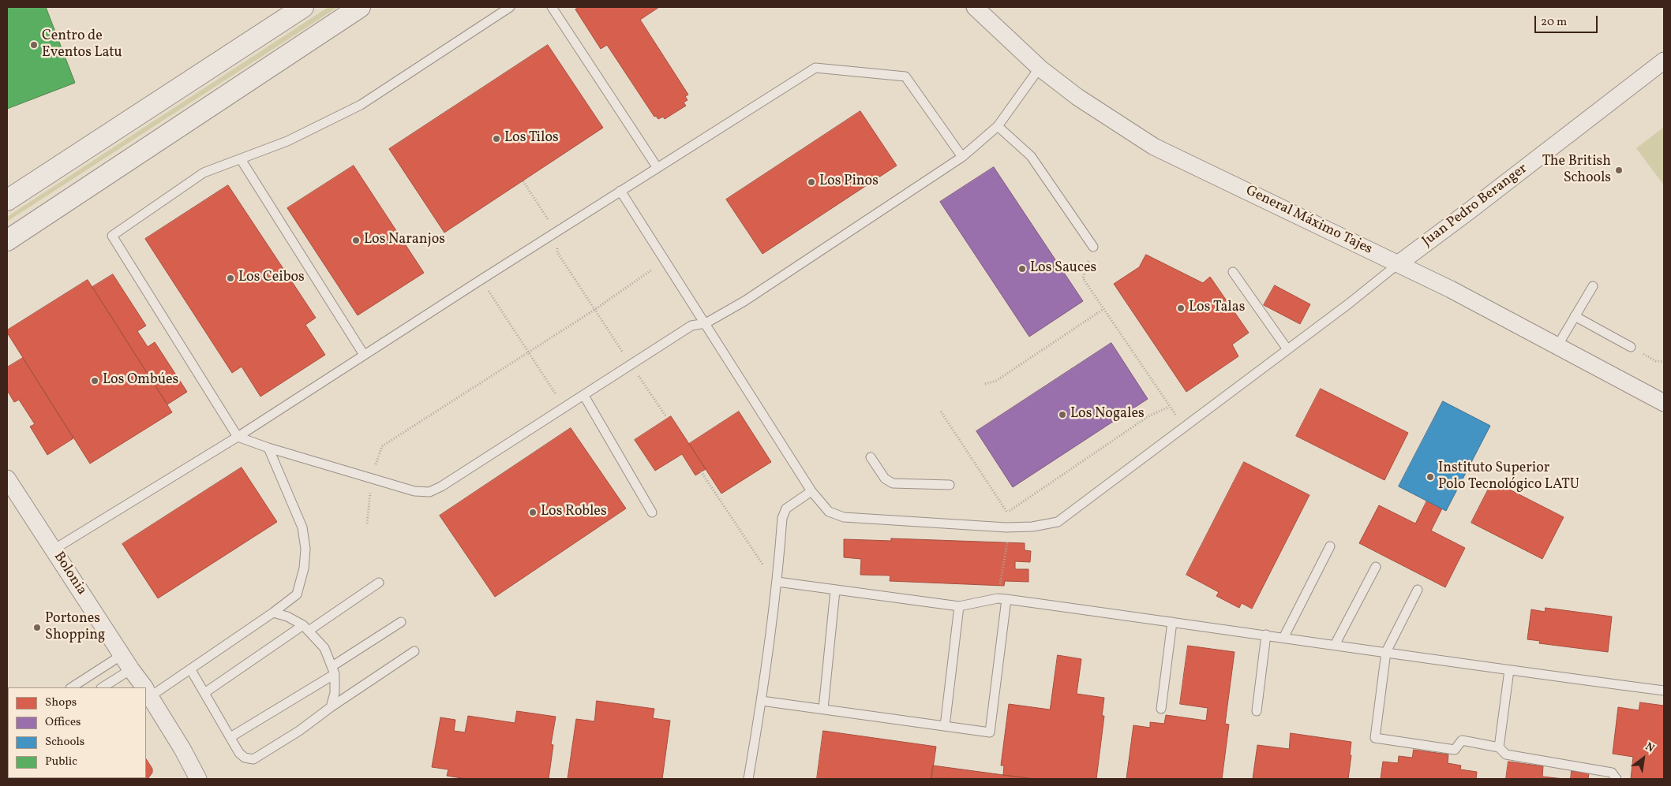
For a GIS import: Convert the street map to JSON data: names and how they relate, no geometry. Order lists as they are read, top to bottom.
{
  "streets": {
    "street": ["Juan Pedro Beranger", "General Máximo Tajes", "Bolonia"]
  },
  "crossings": [
    ["Juan Pedro Beranger", "General Máximo Tajes"]
  ],
  "places": [
    "Centro de Eventos Latu",
    "Los Tilos",
    "The British Schools",
    "Los Pinos",
    "Los Naranjos",
    "Los Sauces",
    "Los Ceibos",
    "Los Talas",
    "Los Ombúes",
    "Los Nogales",
    "Instituto Superior Polo Tecnológico LATU",
    "Los Robles",
    "Portones Shopping"
  ],
  "legend": [
    "Shops",
    "Offices",
    "Schools",
    "Public"
  ],
  "scale_bar": "20 m",
  "north": "top right"
}
